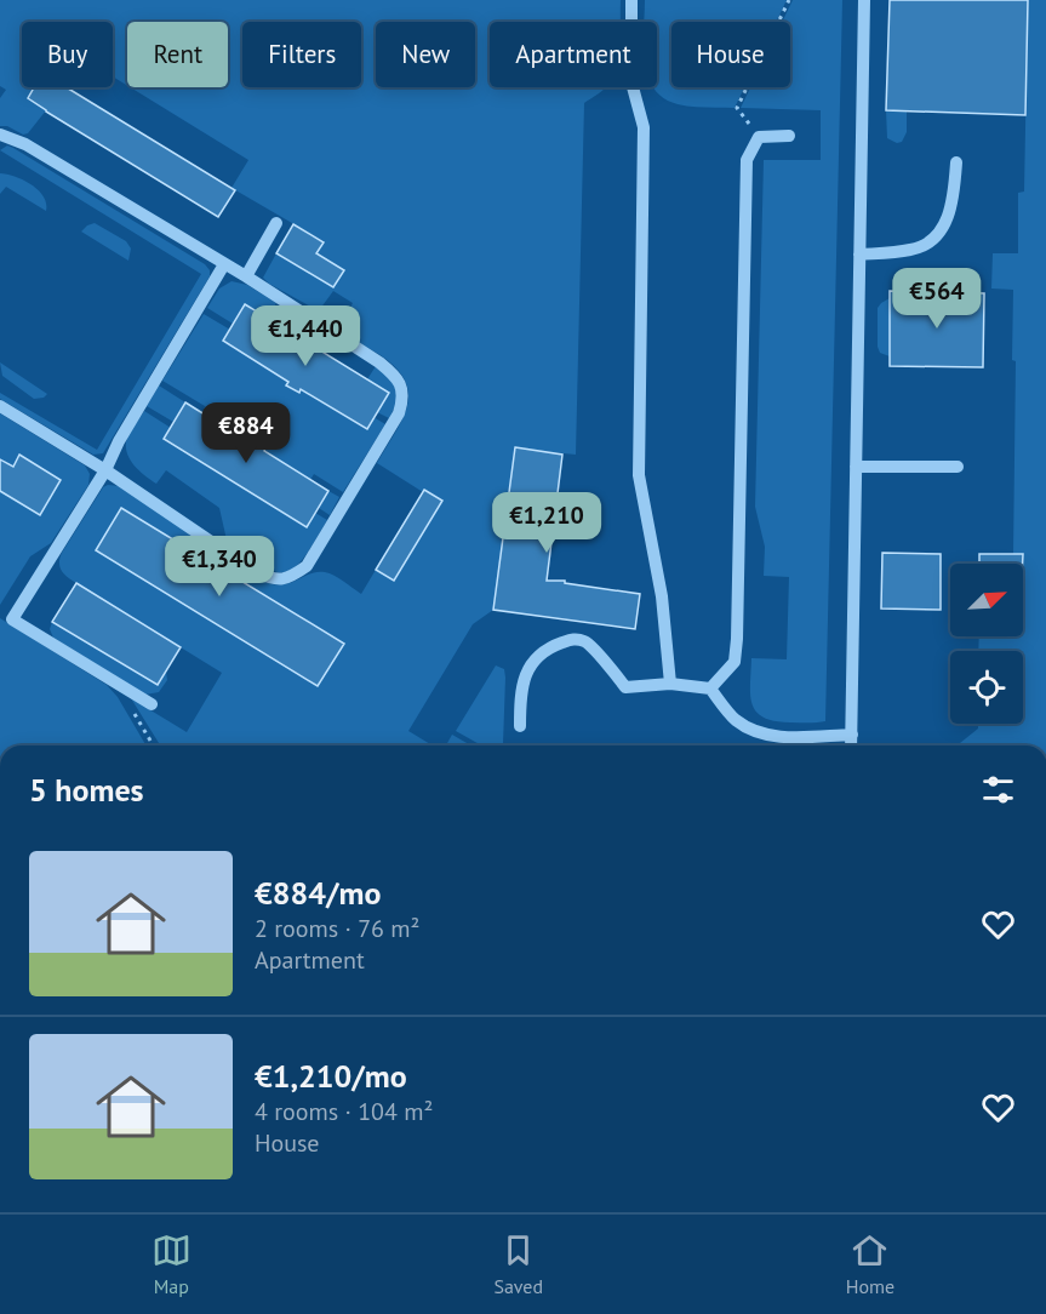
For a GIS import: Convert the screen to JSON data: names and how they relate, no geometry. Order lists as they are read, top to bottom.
{
  "north": "top right",
  "page": {
    "chip": [
      "Buy",
      "Rent",
      "Filters",
      "New",
      "Apartment",
      "House"
    ],
    "price": [
      "€564",
      "€1,440",
      "€884",
      "€1,210",
      "€1,340"
    ],
    "heading": "5 homes",
    "list": [
      {
        "name": "€884/mo",
        "note": "2 rooms · 76 m² · Apartment"
      },
      {
        "name": "€1,210/mo",
        "note": "4 rooms · 104 m² · House"
      }
    ],
    "tabs": ["Map", "Saved", "Home"]
  }
}
